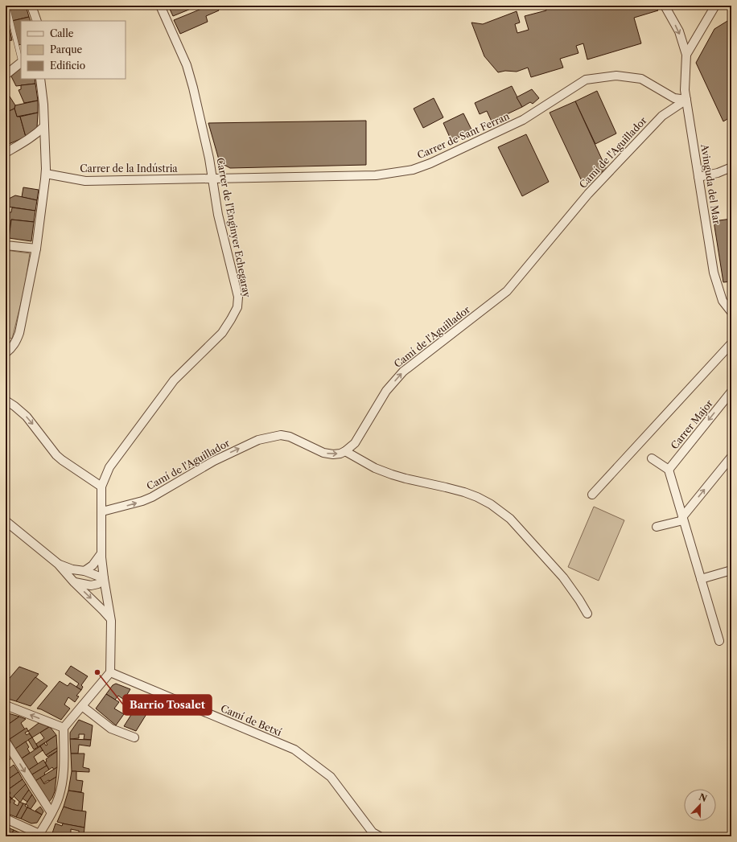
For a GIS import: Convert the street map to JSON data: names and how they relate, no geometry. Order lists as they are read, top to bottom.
{
  "streets": {
    "street": [
      "Carrer de Sant Ferran",
      "Camí de l'Aguillador",
      "Carrer de la Indústria",
      "Avinguda del Mar",
      "Carrer de l'Enginyer Echegaray",
      "Carrer Major",
      "Camí de Betxí"
    ]
  },
  "crossings": [
    ["Carrer de Sant Ferran", "Camí de l'Aguillador"],
    ["Carrer de Sant Ferran", "Carrer de la Indústria"],
    ["Carrer de Sant Ferran", "Avinguda del Mar"],
    ["Carrer de Sant Ferran", "Carrer de l'Enginyer Echegaray"],
    ["Camí de l'Aguillador", "Avinguda del Mar"],
    ["Camí de l'Aguillador", "Carrer de l'Enginyer Echegaray"],
    ["Carrer de la Indústria", "Carrer de l'Enginyer Echegaray"]
  ],
  "one_way": ["Camí de l'Aguillador"],
  "places": ["Barrio Tosalet"],
  "legend": ["Calle", "Parque", "Edificio"],
  "north": "top"
}
